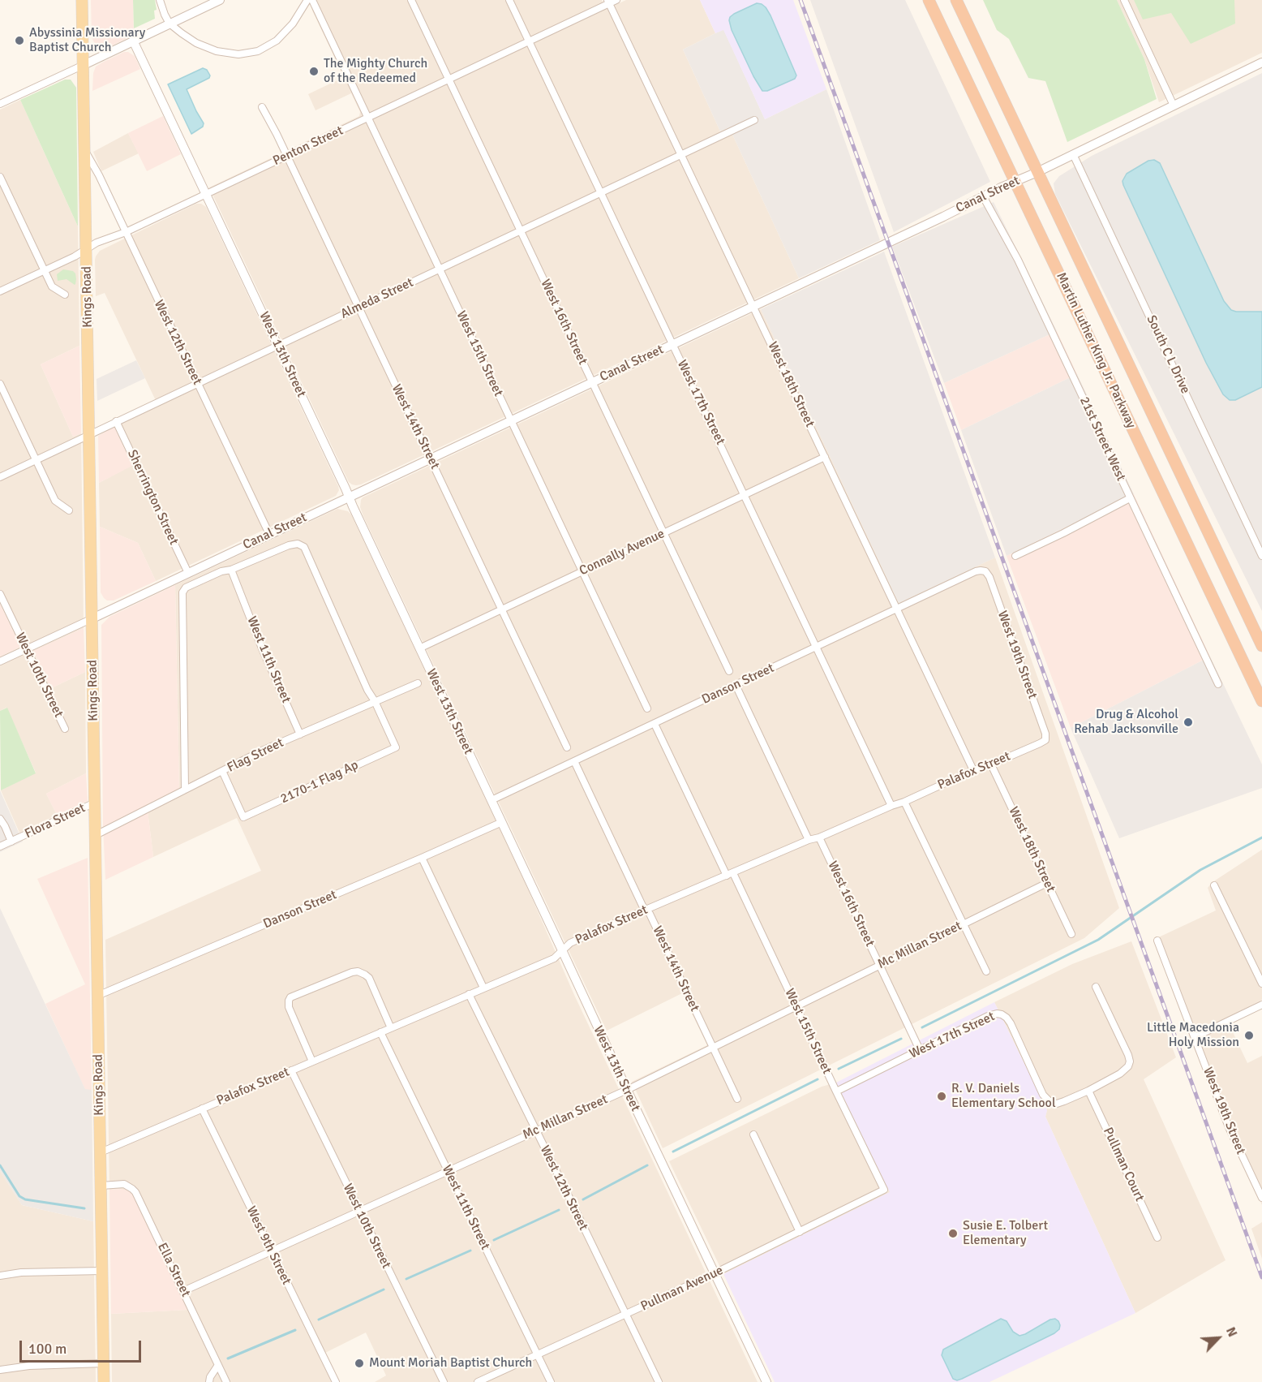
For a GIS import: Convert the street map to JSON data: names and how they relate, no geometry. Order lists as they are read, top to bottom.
{
  "streets": {
    "highway": ["Martin Luther King Jr. Parkway"],
    "main road": ["Kings Road"],
    "street": [
      "Penton Street",
      "Canal Street",
      "Almeda Street",
      "West 16th Street",
      "West 12th Street",
      "West 15th Street",
      "West 13th Street",
      "South C L Drive",
      "West 18th Street",
      "West 17th Street",
      "West 14th Street",
      "21st Street West",
      "Sherrington Street",
      "Connally Avenue",
      "West 19th Street",
      "West 11th Street",
      "West 10th Street",
      "Danson Street",
      "Flag Street",
      "Palafox Street",
      "2170-1 Flag Ap",
      "Flora Street",
      "Mc Millan Street",
      "Pullman Court",
      "West 9th Street",
      "Ella Street",
      "Pullman Avenue"
    ]
  },
  "crossings": [
    ["Penton Street", "Kings Road"],
    ["Penton Street", "West 16th Street"],
    ["Penton Street", "West 12th Street"],
    ["Penton Street", "West 15th Street"],
    ["Penton Street", "West 13th Street"],
    ["Penton Street", "West 18th Street"],
    ["Penton Street", "West 17th Street"],
    ["Penton Street", "West 14th Street"],
    ["Canal Street", "Kings Road"],
    ["Canal Street", "West 16th Street"],
    ["Canal Street", "West 12th Street"],
    ["Canal Street", "Martin Luther King Jr. Parkway"],
    ["Canal Street", "West 15th Street"],
    ["Canal Street", "West 13th Street"],
    ["Canal Street", "South C L Drive"],
    ["Canal Street", "West 18th Street"],
    ["Canal Street", "West 17th Street"],
    ["Canal Street", "West 14th Street"],
    ["Canal Street", "21st Street West"],
    ["Canal Street", "Sherrington Street"],
    ["Canal Street", "West 10th Street"],
    ["Kings Road", "Almeda Street"],
    ["Kings Road", "West 12th Street"],
    ["Kings Road", "Danson Street"],
    ["Kings Road", "Flag Street"],
    ["Kings Road", "Palafox Street"],
    ["Kings Road", "Flora Street"],
    ["Kings Road", "Ella Street"],
    ["Almeda Street", "West 16th Street"],
    ["Almeda Street", "West 12th Street"],
    ["Almeda Street", "West 15th Street"],
    ["Almeda Street", "West 13th Street"],
    ["Almeda Street", "West 18th Street"],
    ["Almeda Street", "West 17th Street"],
    ["Almeda Street", "West 14th Street"],
    ["Almeda Street", "Sherrington Street"],
    ["West 16th Street", "West 17th Street"],
    ["West 16th Street", "Connally Avenue"],
    ["West 16th Street", "Palafox Street"],
    ["West 16th Street", "Mc Millan Street"],
    ["West 12th Street", "Palafox Street"],
    ["West 12th Street", "Mc Millan Street"],
    ["West 12th Street", "Pullman Avenue"],
    ["West 15th Street", "West 17th Street"],
    ["West 15th Street", "Connally Avenue"],
    ["West 15th Street", "Danson Street"],
    ["West 15th Street", "Palafox Street"],
    ["West 15th Street", "Mc Millan Street"],
    ["West 15th Street", "Pullman Avenue"],
    ["West 13th Street", "Connally Avenue"],
    ["West 13th Street", "Danson Street"],
    ["West 13th Street", "Palafox Street"],
    ["West 13th Street", "Mc Millan Street"],
    ["West 13th Street", "Pullman Avenue"],
    ["West 18th Street", "Connally Avenue"],
    ["West 18th Street", "Danson Street"],
    ["West 18th Street", "Palafox Street"],
    ["West 18th Street", "Mc Millan Street"],
    ["West 17th Street", "Connally Avenue"],
    ["West 17th Street", "Danson Street"],
    ["West 17th Street", "Palafox Street"],
    ["West 17th Street", "Pullman Court"],
    ["West 14th Street", "Connally Avenue"],
    ["West 14th Street", "Danson Street"],
    ["West 14th Street", "Palafox Street"],
    ["West 14th Street", "Mc Millan Street"],
    ["West 19th Street", "Danson Street"],
    ["West 19th Street", "Palafox Street"],
    ["West 11th Street", "Flag Street"],
    ["West 11th Street", "Palafox Street"],
    ["West 11th Street", "Mc Millan Street"],
    ["West 11th Street", "Pullman Avenue"],
    ["West 10th Street", "Palafox Street"],
    ["West 10th Street", "Mc Millan Street"],
    ["Flag Street", "2170-1 Flag Ap"],
    ["Palafox Street", "West 9th Street"],
    ["Mc Millan Street", "West 9th Street"],
    ["Mc Millan Street", "Ella Street"]
  ],
  "places": [
    "Abyssinia Missionary Baptist Church",
    "The Mighty Church of the Redeemed",
    "Drug & Alcohol Rehab Jacksonville",
    "Little Macedonia Holy Mission",
    "R. V. Daniels Elementary School",
    "Susie E. Tolbert Elementary",
    "Mount Moriah Baptist Church"
  ],
  "scale_bar": "100 m",
  "north": "top right"
}
